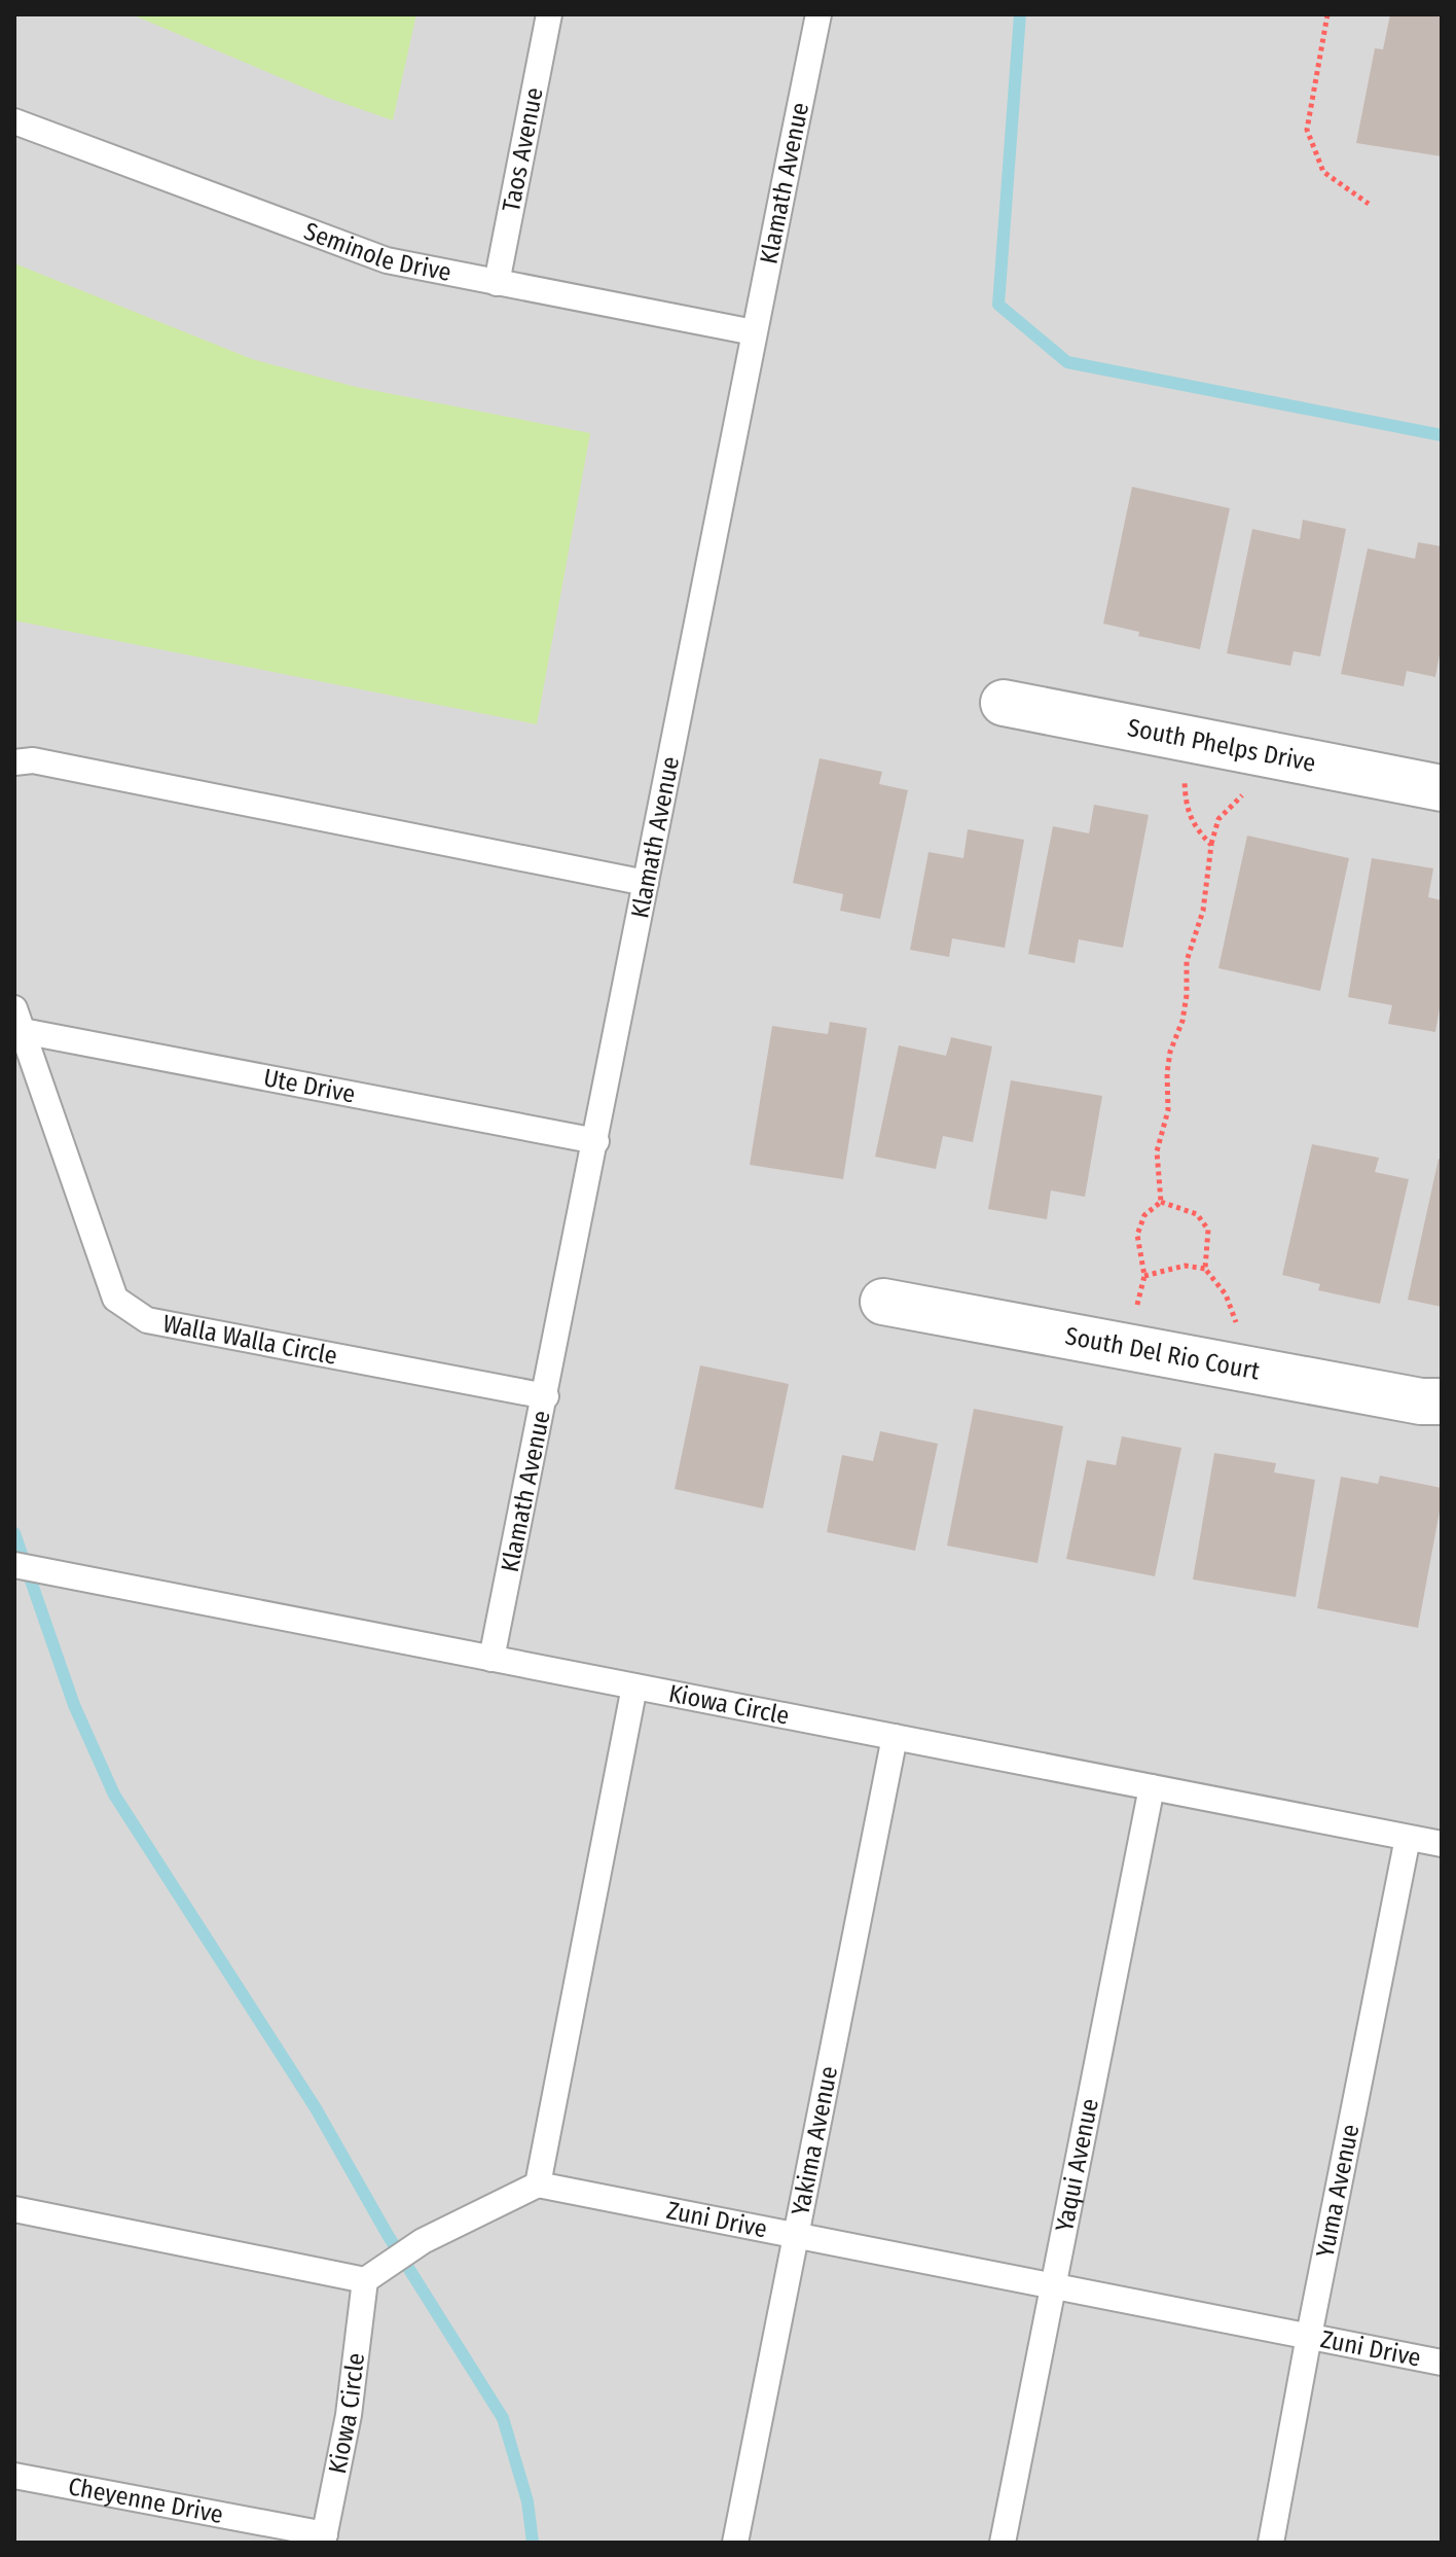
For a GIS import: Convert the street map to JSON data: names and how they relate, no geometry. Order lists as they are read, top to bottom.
{
  "streets": {
    "street": ["South Phelps Drive", "South Del Rio Court"],
    "lane": [
      "Taos Avenue",
      "Klamath Avenue",
      "Seminole Drive",
      "Ute Drive",
      "Walla Walla Circle",
      "Kiowa Circle",
      "Yakima Avenue",
      "Yaqui Avenue",
      "Yuma Avenue",
      "Zuni Drive",
      "Cheyenne Drive"
    ]
  },
  "crossings": [
    ["Taos Avenue", "Seminole Drive"],
    ["Klamath Avenue", "Seminole Drive"],
    ["Klamath Avenue", "Ute Drive"],
    ["Klamath Avenue", "Walla Walla Circle"],
    ["Klamath Avenue", "Kiowa Circle"],
    ["Ute Drive", "Walla Walla Circle"],
    ["Kiowa Circle", "Yakima Avenue"],
    ["Kiowa Circle", "Yaqui Avenue"],
    ["Kiowa Circle", "Yuma Avenue"],
    ["Kiowa Circle", "Cheyenne Drive"],
    ["Yakima Avenue", "Zuni Drive"],
    ["Yaqui Avenue", "Zuni Drive"],
    ["Yuma Avenue", "Zuni Drive"]
  ]
}
